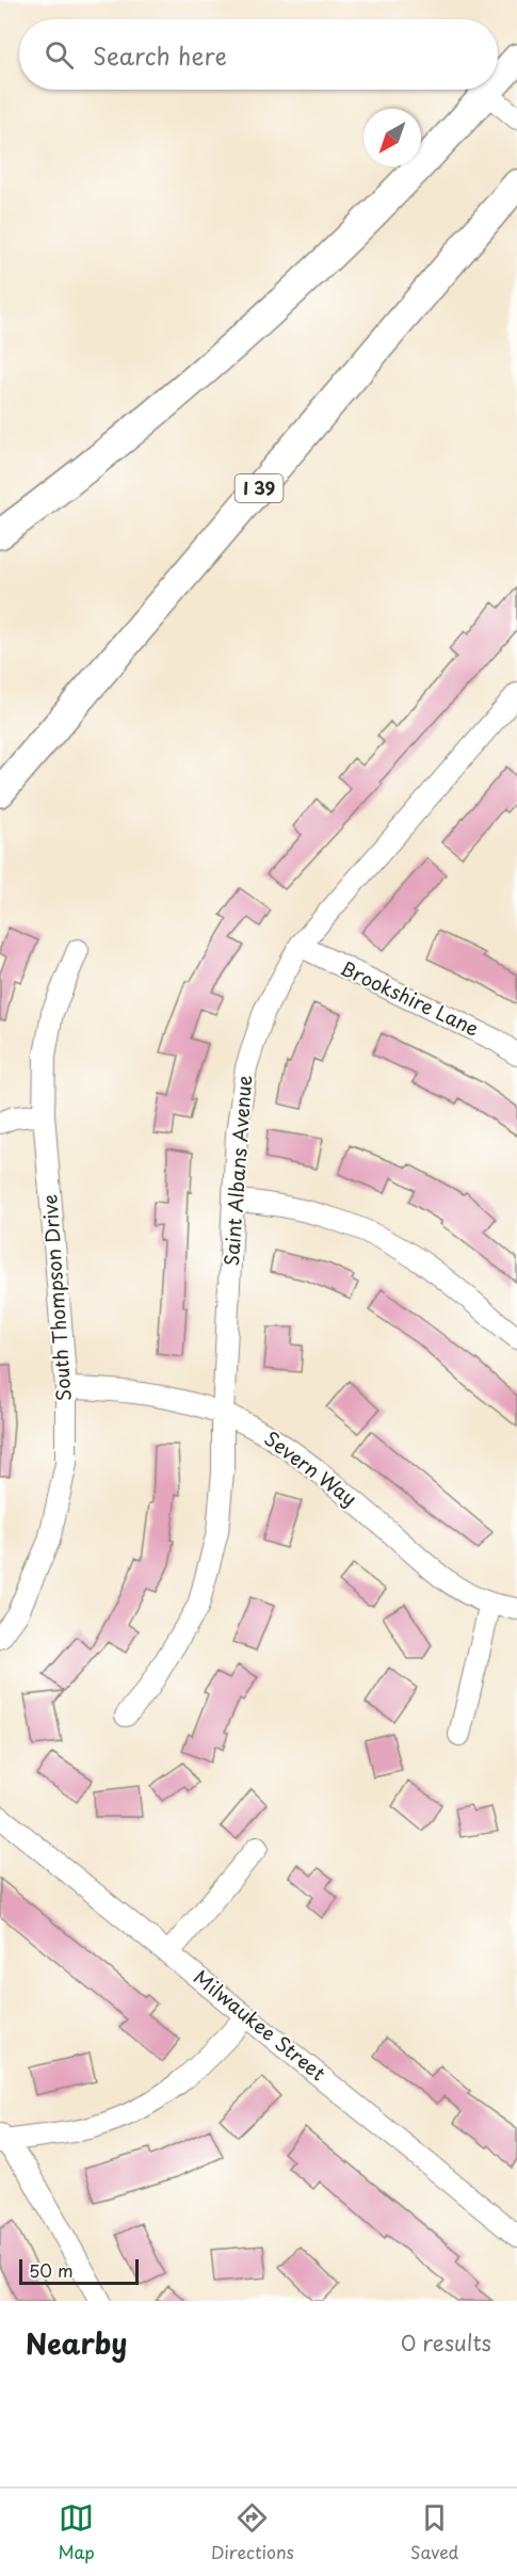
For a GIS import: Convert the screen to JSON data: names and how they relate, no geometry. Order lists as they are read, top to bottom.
{
  "streets": {
    "highway": ["I 39"],
    "street": [
      "Brookshire Lane",
      "Saint Albans Avenue",
      "South Thompson Drive",
      "Severn Way",
      "Milwaukee Street"
    ]
  },
  "crossings": [
    ["Brookshire Lane", "Saint Albans Avenue"],
    ["Saint Albans Avenue", "Severn Way"],
    ["South Thompson Drive", "Severn Way"]
  ],
  "scale_bar": "50 m",
  "north": "bottom left",
  "page": {
    "search": "Search here",
    "scale": "50 m",
    "heading": ["Nearby", "0 results"],
    "nav": ["Map", "Directions", "Saved"]
  }
}
